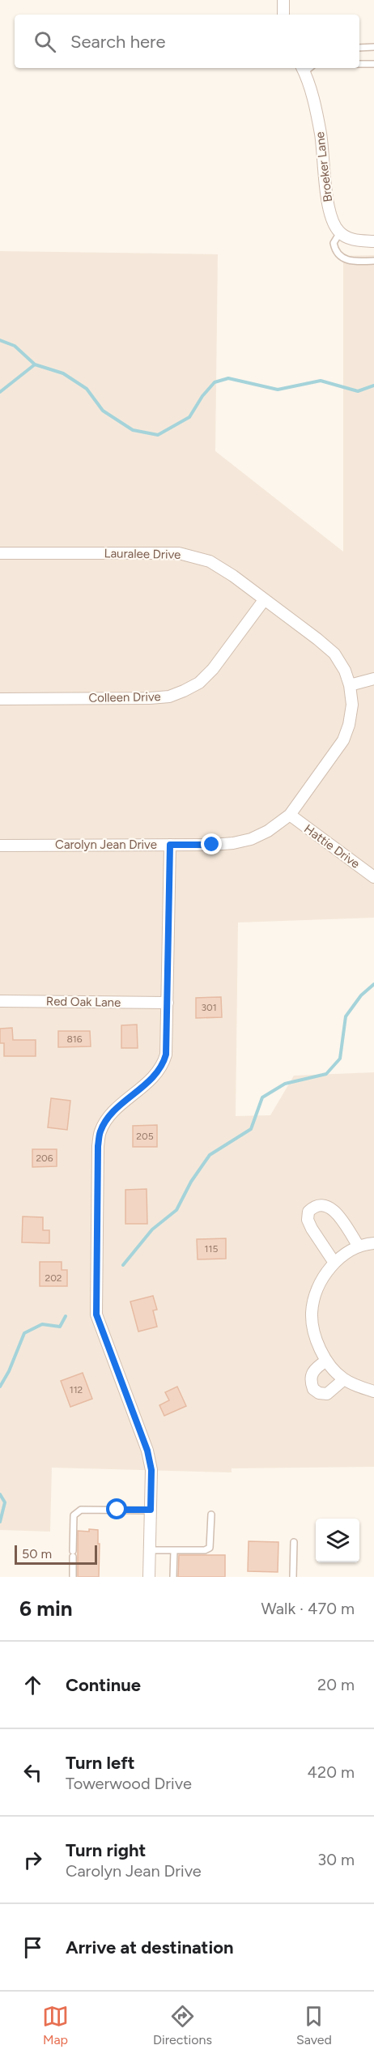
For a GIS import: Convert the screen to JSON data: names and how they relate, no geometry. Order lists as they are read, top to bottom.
{
  "streets": {
    "street": [
      "Broeker Lane",
      "Lauralee Drive",
      "Colleen Drive",
      "Carolyn Jean Drive",
      "Hattie Drive",
      "Red Oak Lane"
    ]
  },
  "crossings": [
    ["Lauralee Drive", "Colleen Drive"],
    ["Lauralee Drive", "Carolyn Jean Drive"],
    ["Carolyn Jean Drive", "Hattie Drive"]
  ],
  "house_numbers": [
    "301",
    "816",
    "205",
    "206",
    "115",
    "202",
    "112"
  ],
  "scale_bar": "50 m",
  "page": {
    "search": "Search here",
    "scale": "50 m",
    "heading": ["6 min", "Walk · 470 m"],
    "list": [
      ["Continue", "20 m"],
      ["Turn left", "Towerwood Drive", "420 m"],
      ["Turn right", "Carolyn Jean Drive", "30 m"],
      "Arrive at destination"
    ],
    "nav": ["Map", "Directions", "Saved"]
  }
}
